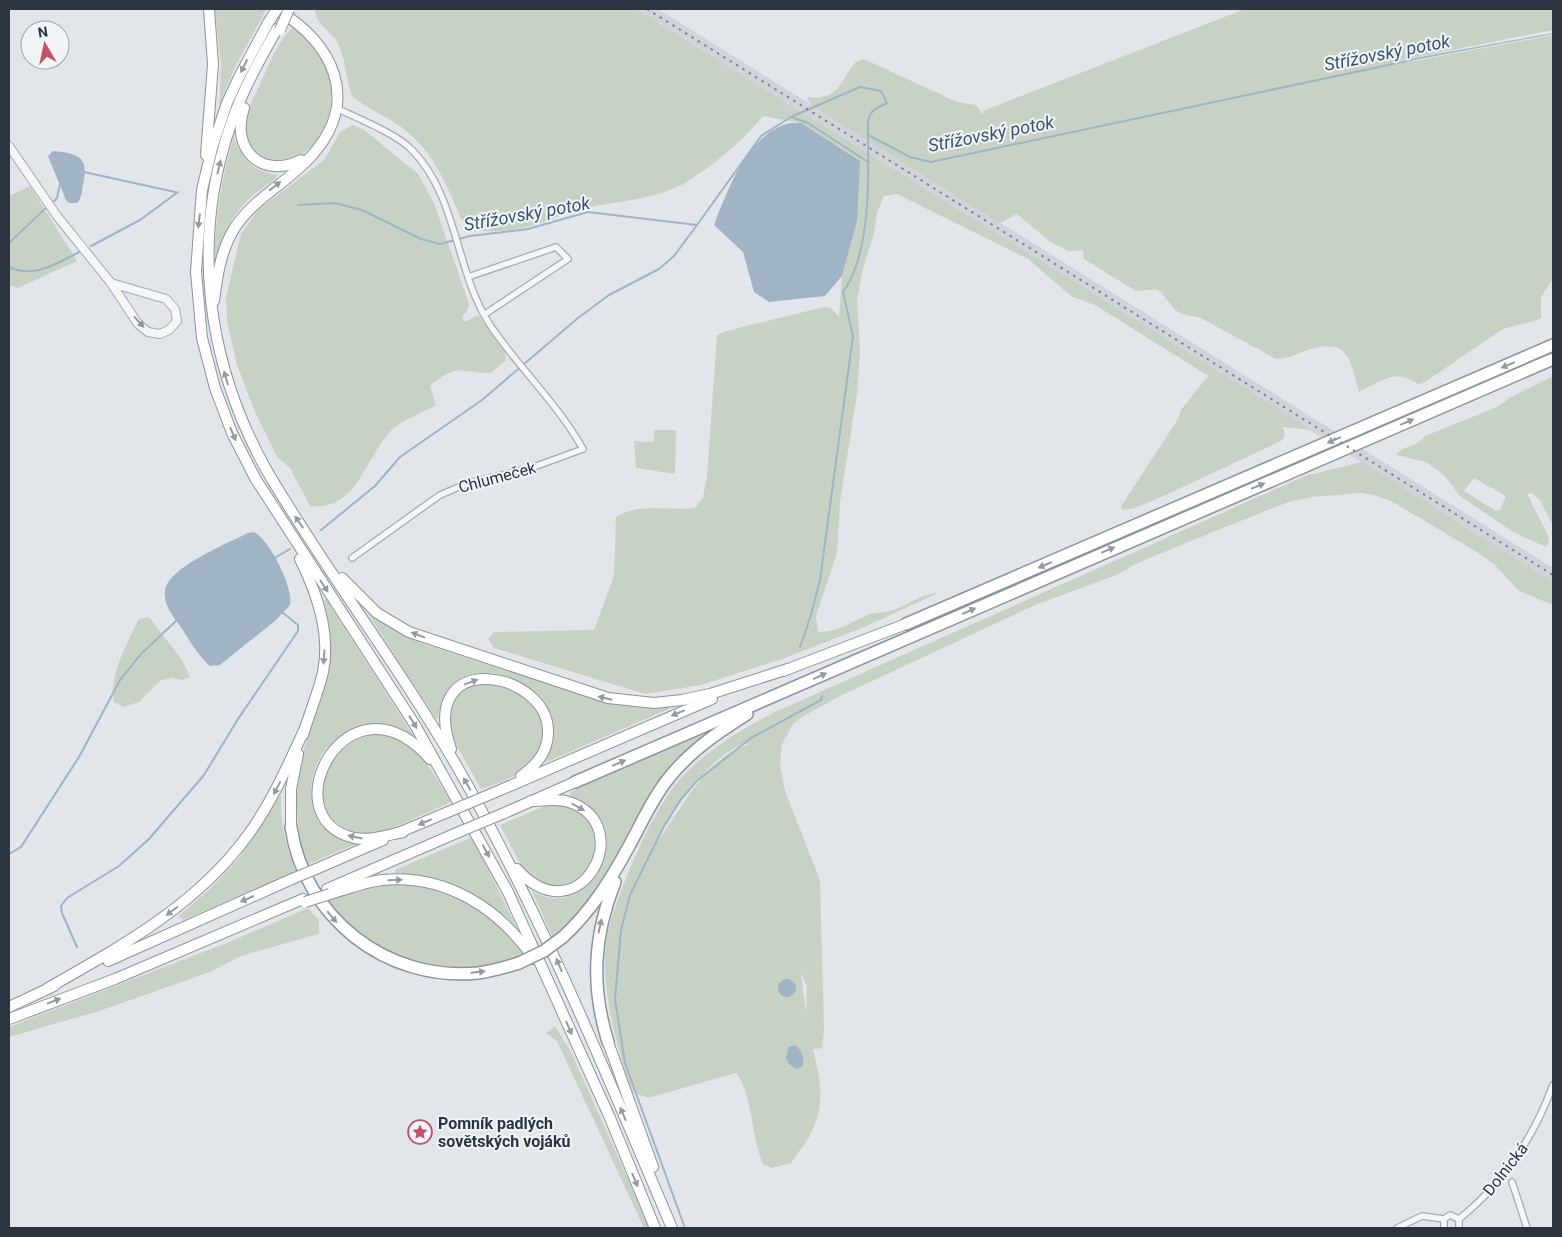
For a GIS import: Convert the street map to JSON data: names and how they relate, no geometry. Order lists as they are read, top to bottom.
{
  "streets": {
    "street": ["Chlumeček", "Dolnická"]
  },
  "water": ["Střížovský potok"],
  "places": {
    "place": ["Pomník padlých sovětských vojáků"]
  },
  "north": "top"
}
